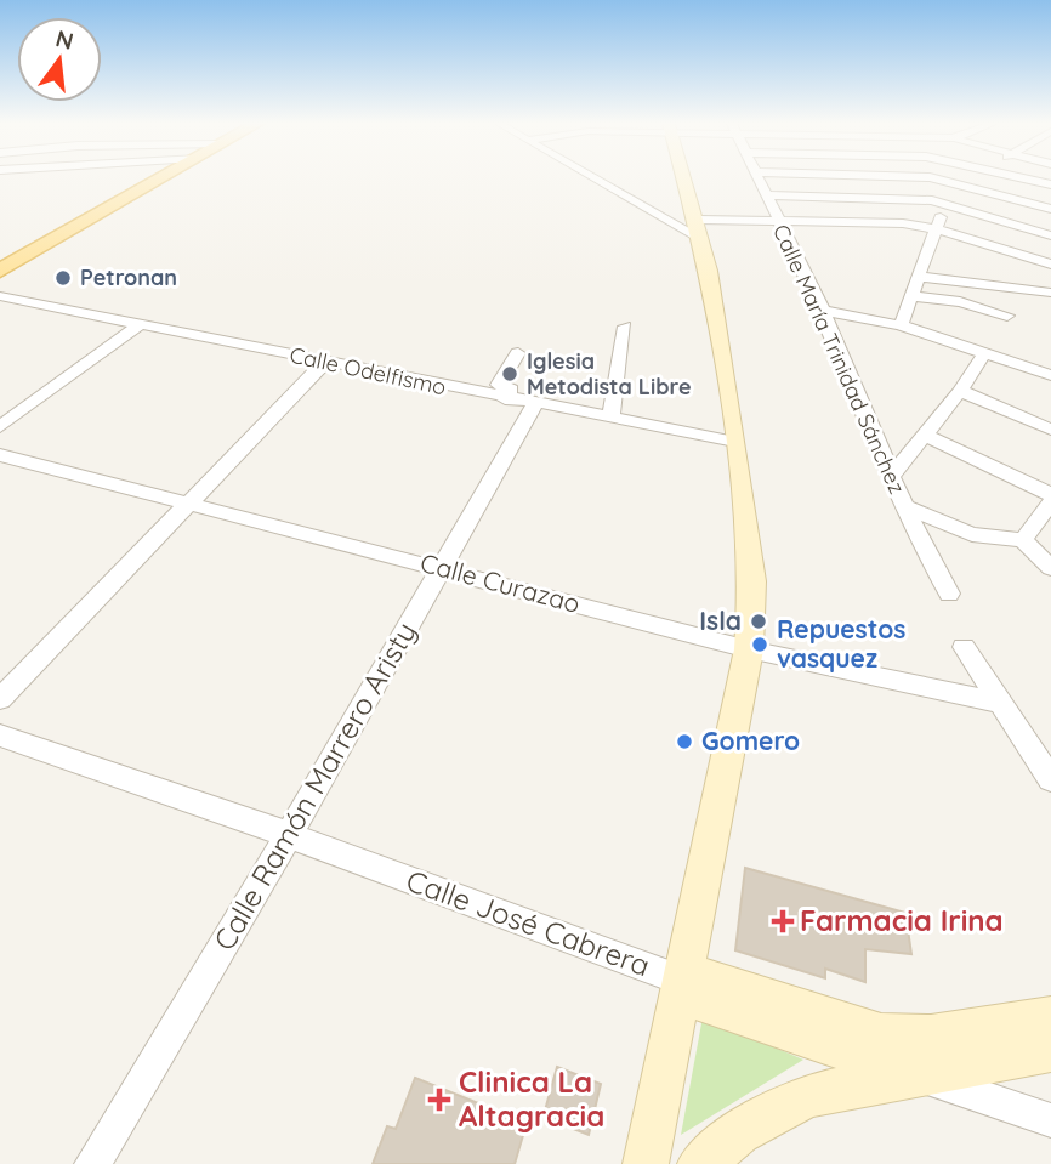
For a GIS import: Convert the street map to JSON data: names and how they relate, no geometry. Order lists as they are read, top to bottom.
{
  "streets": {
    "main road": ["Calle José Cabrera"],
    "street": [
      "Calle María Trinidad Sánchez",
      "Calle Odelfismo",
      "Calle Curazao",
      "Calle Ramón Marrero Aristy"
    ]
  },
  "crossings": [
    ["Calle Odelfismo", "Calle Ramón Marrero Aristy"],
    ["Calle Curazao", "Calle Ramón Marrero Aristy"],
    ["Calle Ramón Marrero Aristy", "Calle José Cabrera"]
  ],
  "places": {
    "other": [
      "Petronan",
      "Iglesia Metodista Libre",
      "Isla",
      "Repuestos vasquez",
      "Gomero"
    ],
    "health": ["Farmacia Irina", "Clinica La Altagracia"]
  },
  "north": "top"
}
